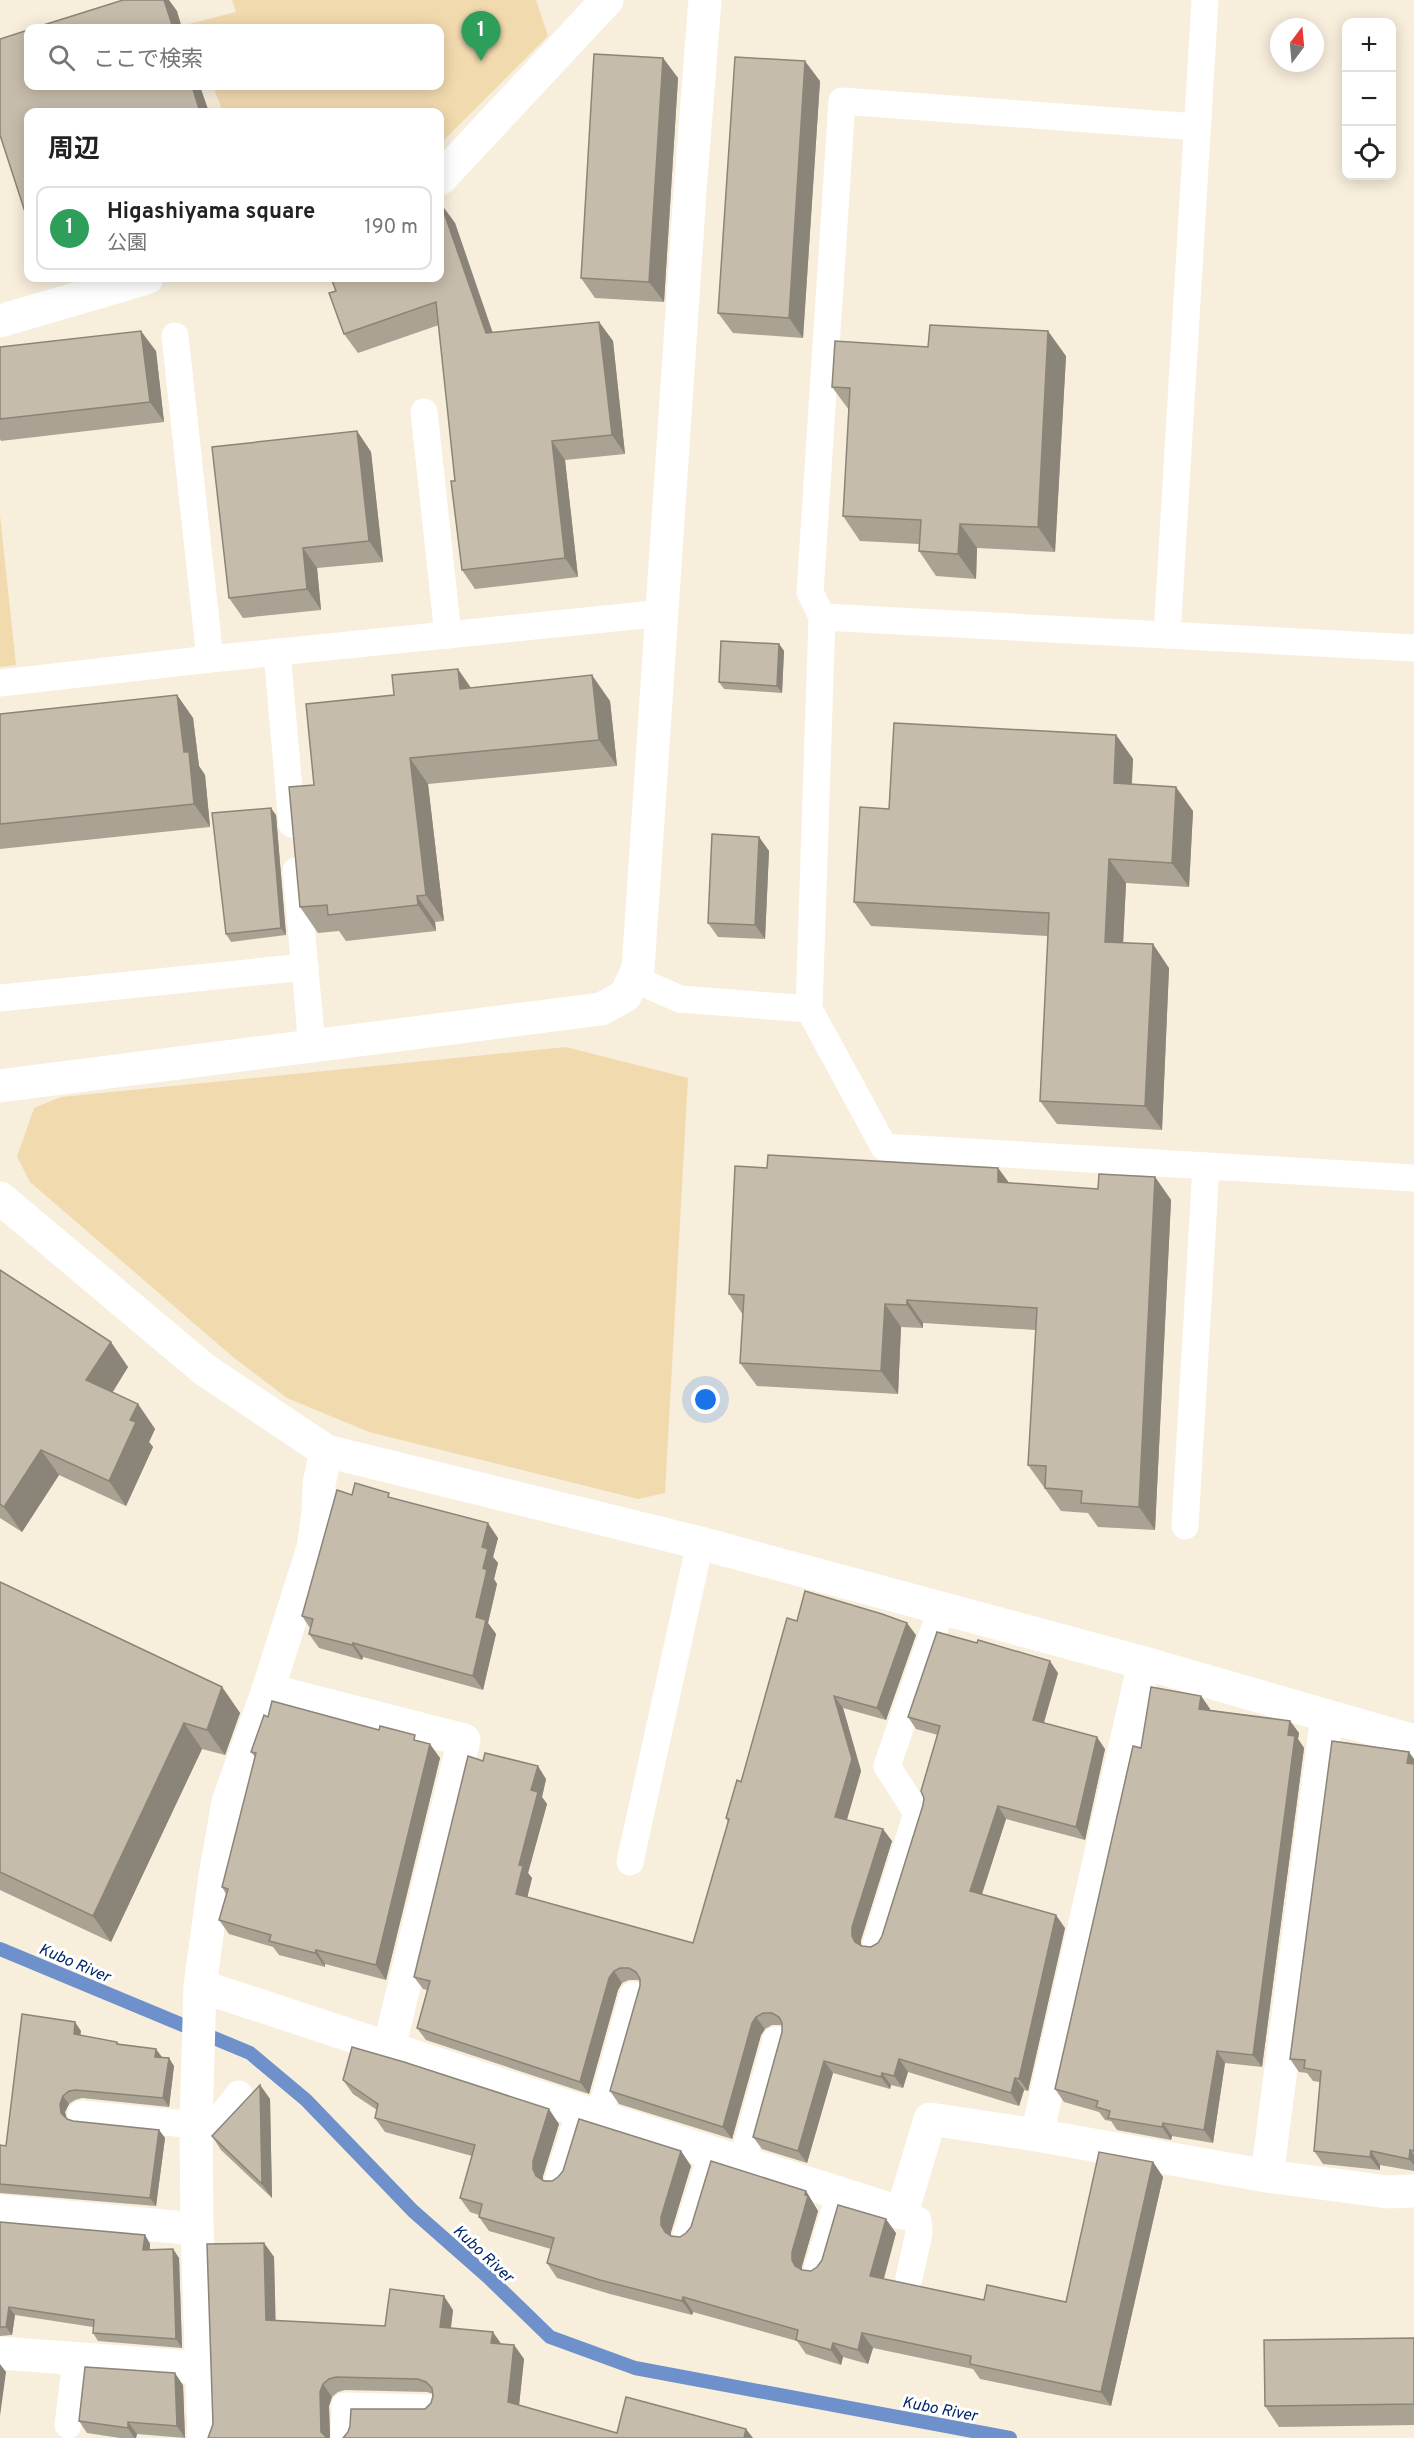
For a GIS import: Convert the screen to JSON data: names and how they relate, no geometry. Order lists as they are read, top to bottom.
{
  "water": ["Kubo River"],
  "north": "top",
  "page": {
    "pins": "1",
    "map_buttons": ["+", "−"],
    "search": "ここで検索",
    "heading": "周辺",
    "list": [
      {
        "mark": "1",
        "name": "Higashiyama square",
        "note": "公園",
        "value": "190 m"
      }
    ]
  }
}
